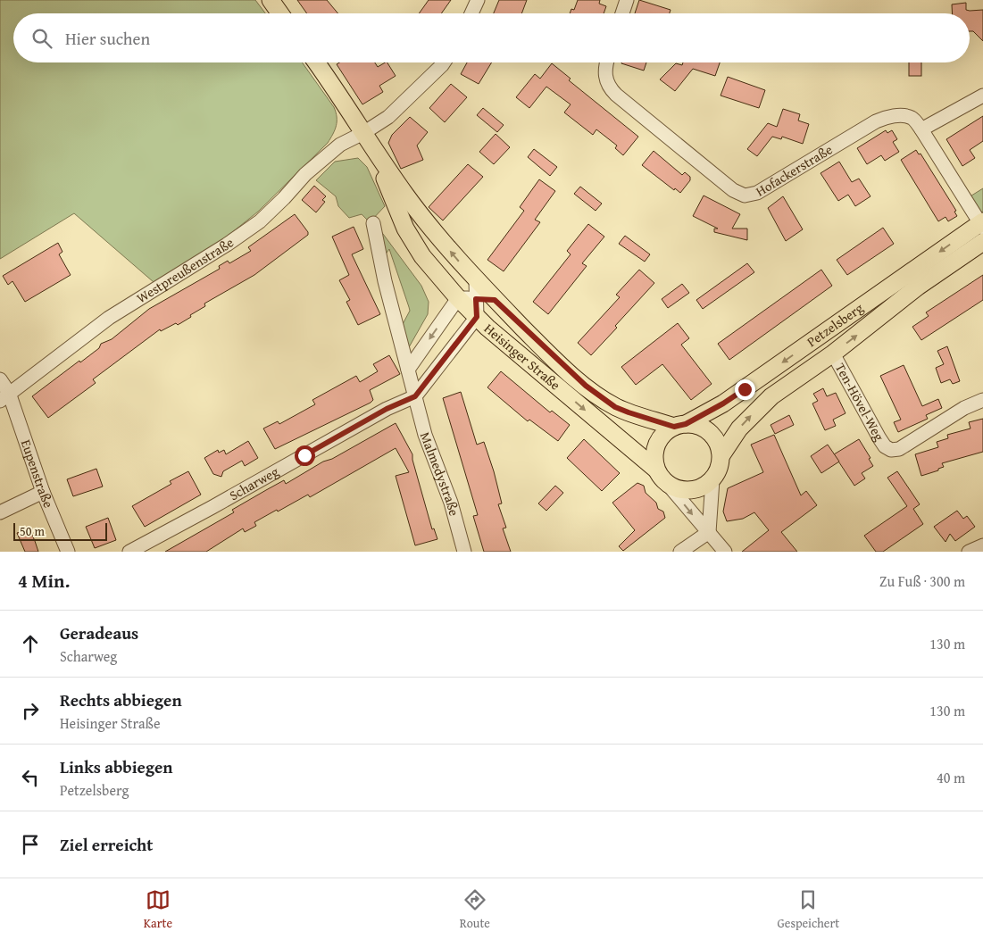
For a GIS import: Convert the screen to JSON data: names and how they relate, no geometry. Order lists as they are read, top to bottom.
{
  "streets": {
    "main road": ["Petzelsberg", "Heisinger Straße"],
    "street": [
      "Hofackerstraße",
      "Westpreußenstraße",
      "Ten-Hövel-Weg",
      "Eupenstraße",
      "Malmedystraße",
      "Scharweg"
    ]
  },
  "crossings": [
    ["Hofackerstraße", "Petzelsberg"],
    ["Westpreußenstraße", "Heisinger Straße"],
    ["Westpreußenstraße", "Eupenstraße"],
    ["Petzelsberg", "Heisinger Straße"],
    ["Petzelsberg", "Ten-Hövel-Weg"],
    ["Heisinger Straße", "Scharweg"],
    ["Malmedystraße", "Scharweg"]
  ],
  "scale_bar": "50 m",
  "page": {
    "search": "Hier suchen",
    "scale": "50 m",
    "heading": ["4 Min.", "Zu Fuß · 300 m"],
    "list": [
      ["Geradeaus", "Scharweg", "130 m"],
      ["Rechts abbiegen", "Heisinger Straße", "130 m"],
      ["Links abbiegen", "Petzelsberg", "40 m"],
      "Ziel erreicht"
    ],
    "nav": ["Karte", "Route", "Gespeichert"]
  }
}
